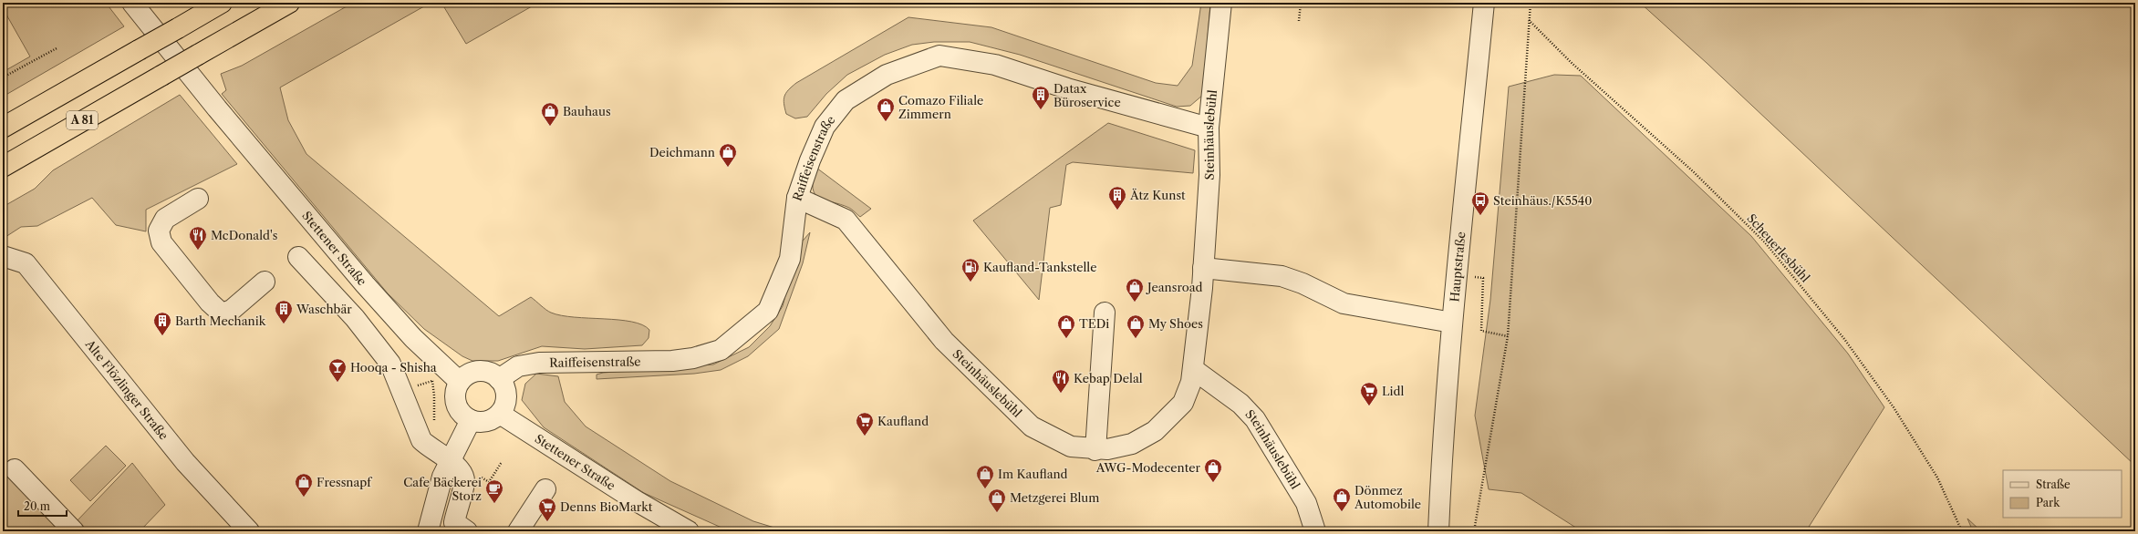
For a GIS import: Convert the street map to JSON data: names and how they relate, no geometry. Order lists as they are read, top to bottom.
{
  "streets": {
    "highway": ["A 81"],
    "street": [
      "Steinhäuslebühl",
      "Raiffeisenstraße",
      "Stettener Straße",
      "Hauptstraße",
      "Alte Flözlinger Straße"
    ],
    "path": ["Scheuerlesbühl"]
  },
  "crossings": [
    ["Steinhäuslebühl", "Raiffeisenstraße"],
    ["Raiffeisenstraße", "Stettener Straße"]
  ],
  "places": {
    "building": [
      "Datax Büroservice",
      "Ätz Kunst",
      "Waschbär",
      "Barth Mechanik"
    ],
    "shop": [
      "Comazo Filiale Zimmern",
      "Bauhaus",
      "Deichmann",
      "Jeansroad",
      "TEDi",
      "My Shoes",
      "AWG-Modecenter",
      "Im Kaufland",
      "Fressnapf",
      "Dönmez Automobile",
      "Metzgerei Blum"
    ],
    "bus stop": ["Steinhäus./K5540"],
    "restaurant": ["McDonald's", "Kebap Delal"],
    "fuel station": ["Kaufland-Tankstelle"],
    "bar": ["Hooqa - Shisha"],
    "supermarket": ["Lidl", "Kaufland", "Denns BioMarkt"],
    "cafe": ["Cafe Bäckerei Storz"]
  },
  "legend": ["Straße", "Park"],
  "scale_bar": "20 m"
}
